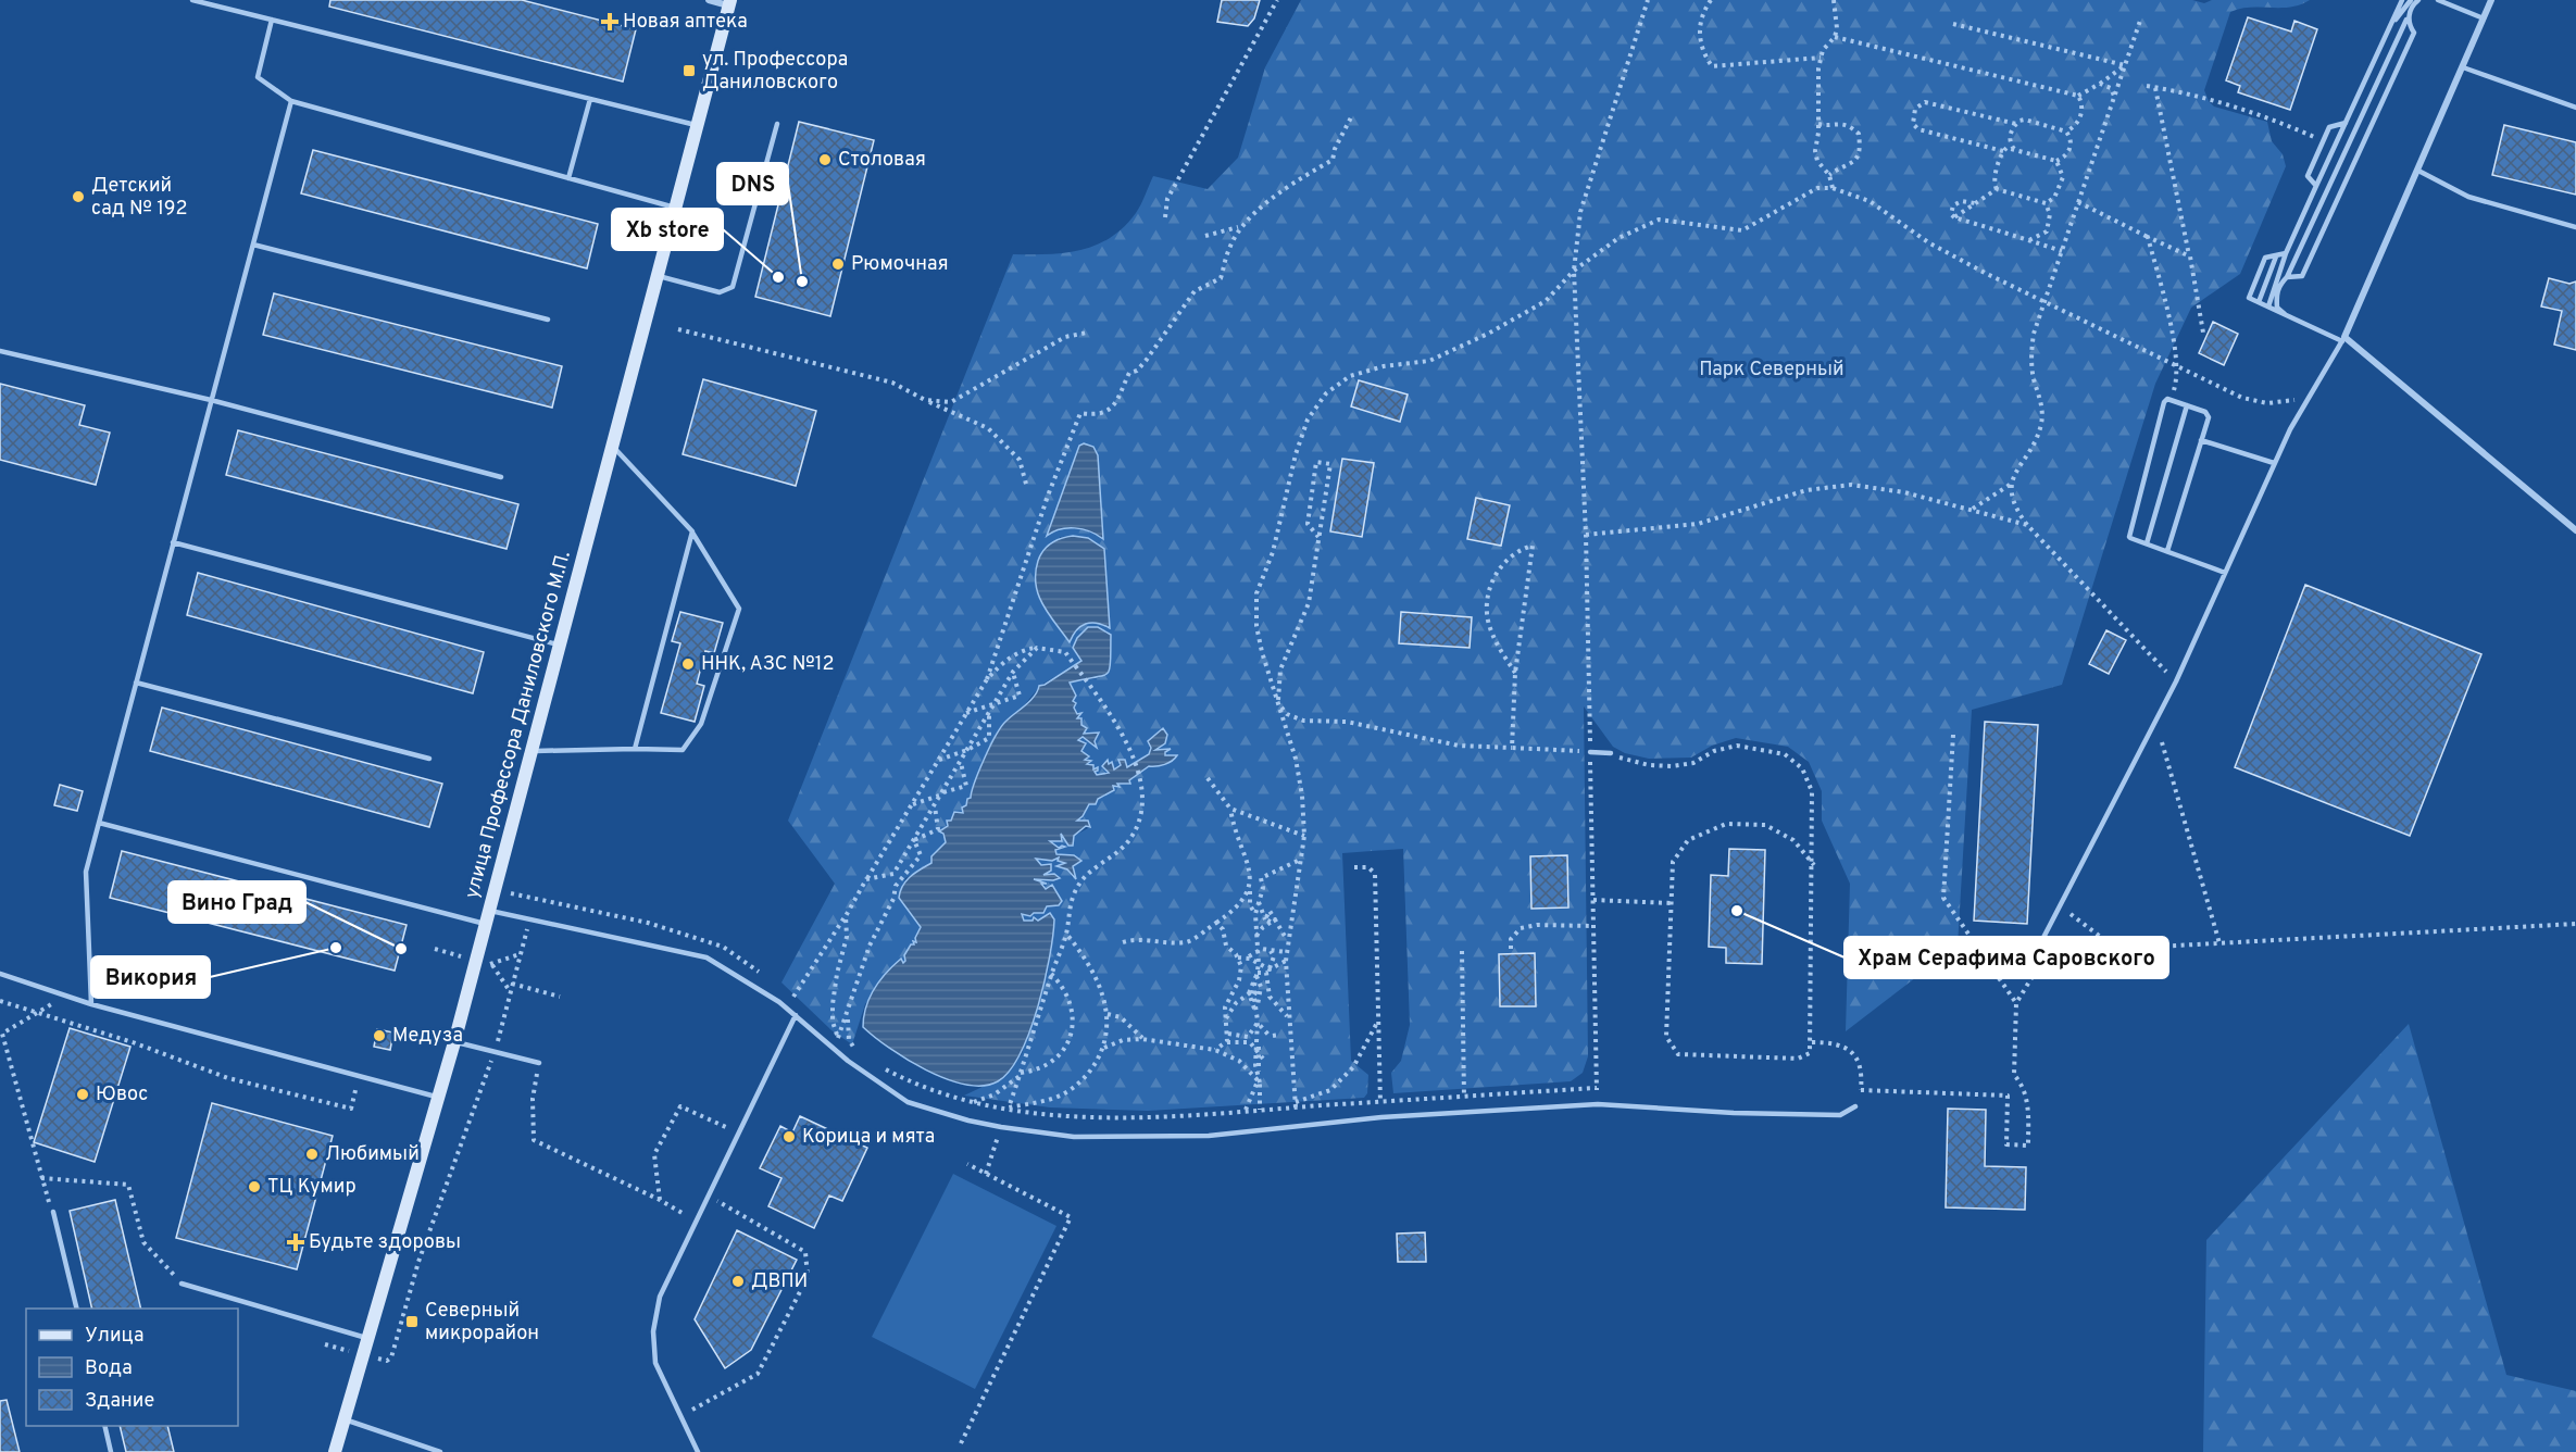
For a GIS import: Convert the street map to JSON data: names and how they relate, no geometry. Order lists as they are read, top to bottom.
{
  "streets": {
    "main road": ["улица Профессора Даниловского М.П."]
  },
  "parks": ["Парк Северный"],
  "places": {
    "health": ["Новая аптека", "Будьте здоровы"],
    "transit": ["ул. Профессора Даниловского", "Северный микрорайон"],
    "other": [
      "Столовая",
      "Детский сад № 192",
      "Рюмочная",
      "Xb store",
      "DNS",
      "ННК, АЗС №12",
      "Храм Серафима Саровского",
      "Викория",
      "Вино Град",
      "Медуза",
      "Ювос",
      "Корица и мята",
      "Любимый",
      "ТЦ Кумир",
      "ДВПИ"
    ]
  },
  "legend": ["Улица", "Вода", "Здание"]
}
